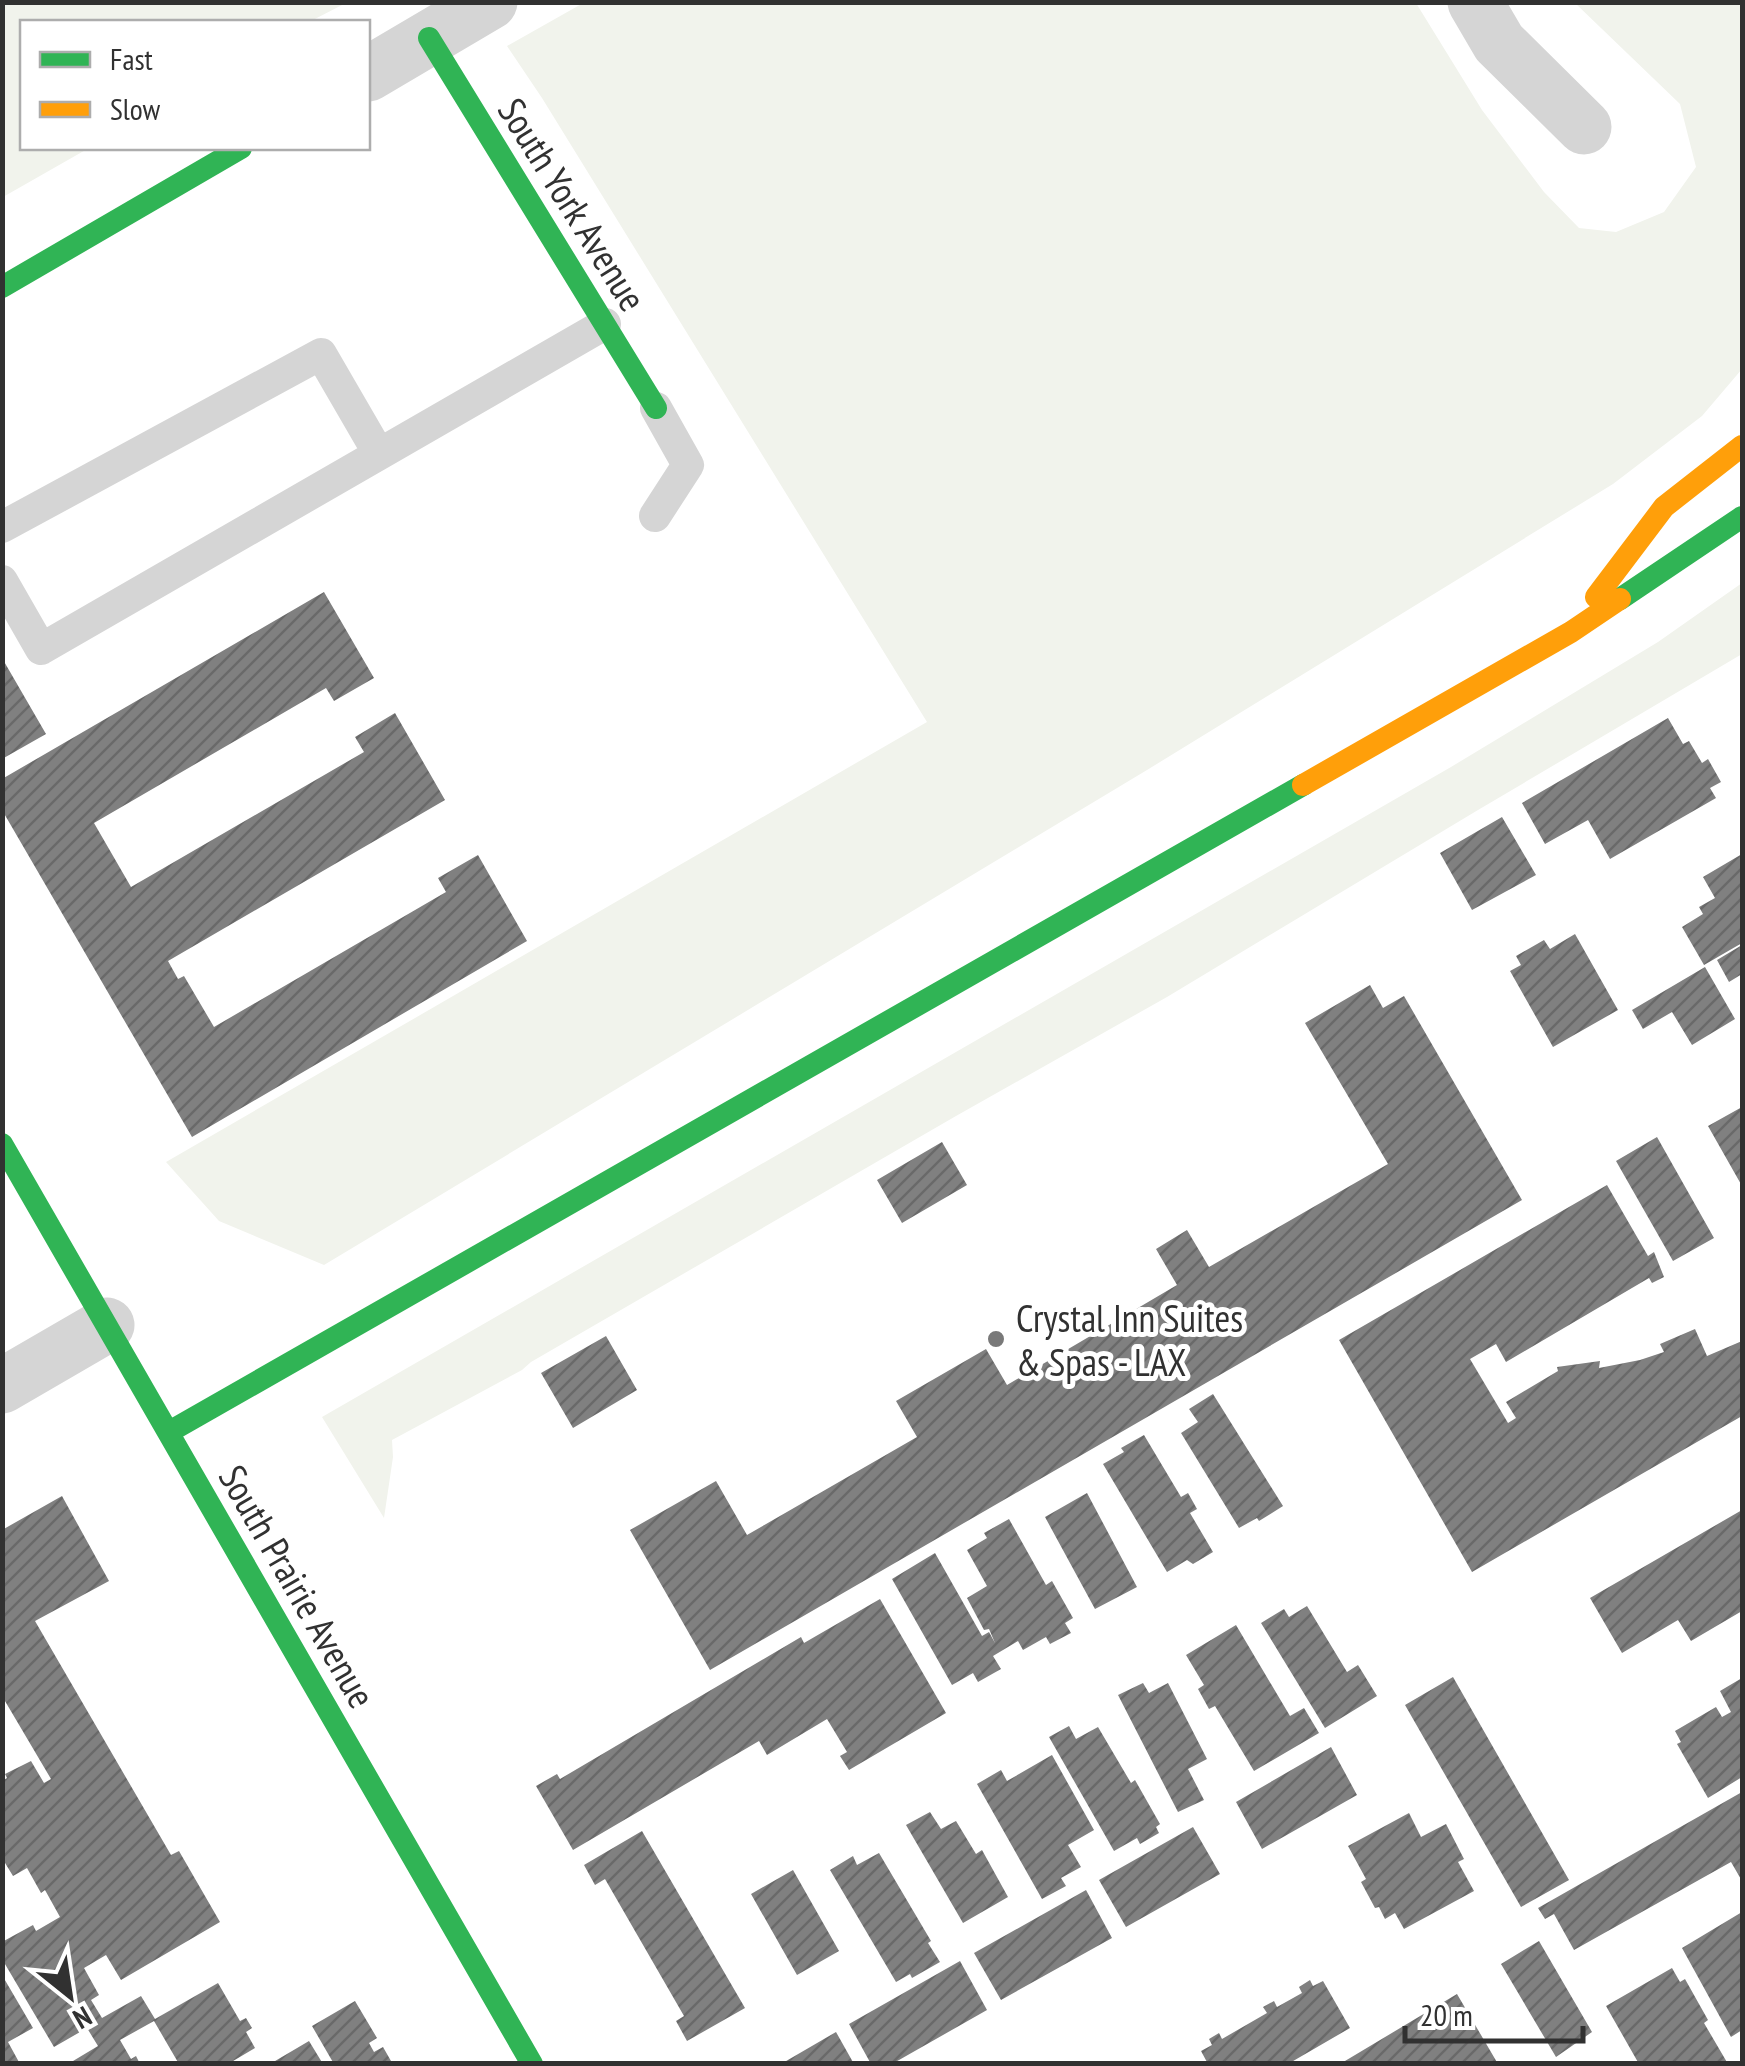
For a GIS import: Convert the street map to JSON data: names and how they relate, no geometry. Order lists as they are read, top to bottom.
{
  "streets": {
    "main road": ["South York Avenue", "South Prairie Avenue"]
  },
  "places": ["Crystal Inn Suites & Spas - LAX"],
  "legend": ["Fast", "Slow"],
  "scale_bar": "20 m",
  "north": "bottom right"
}
